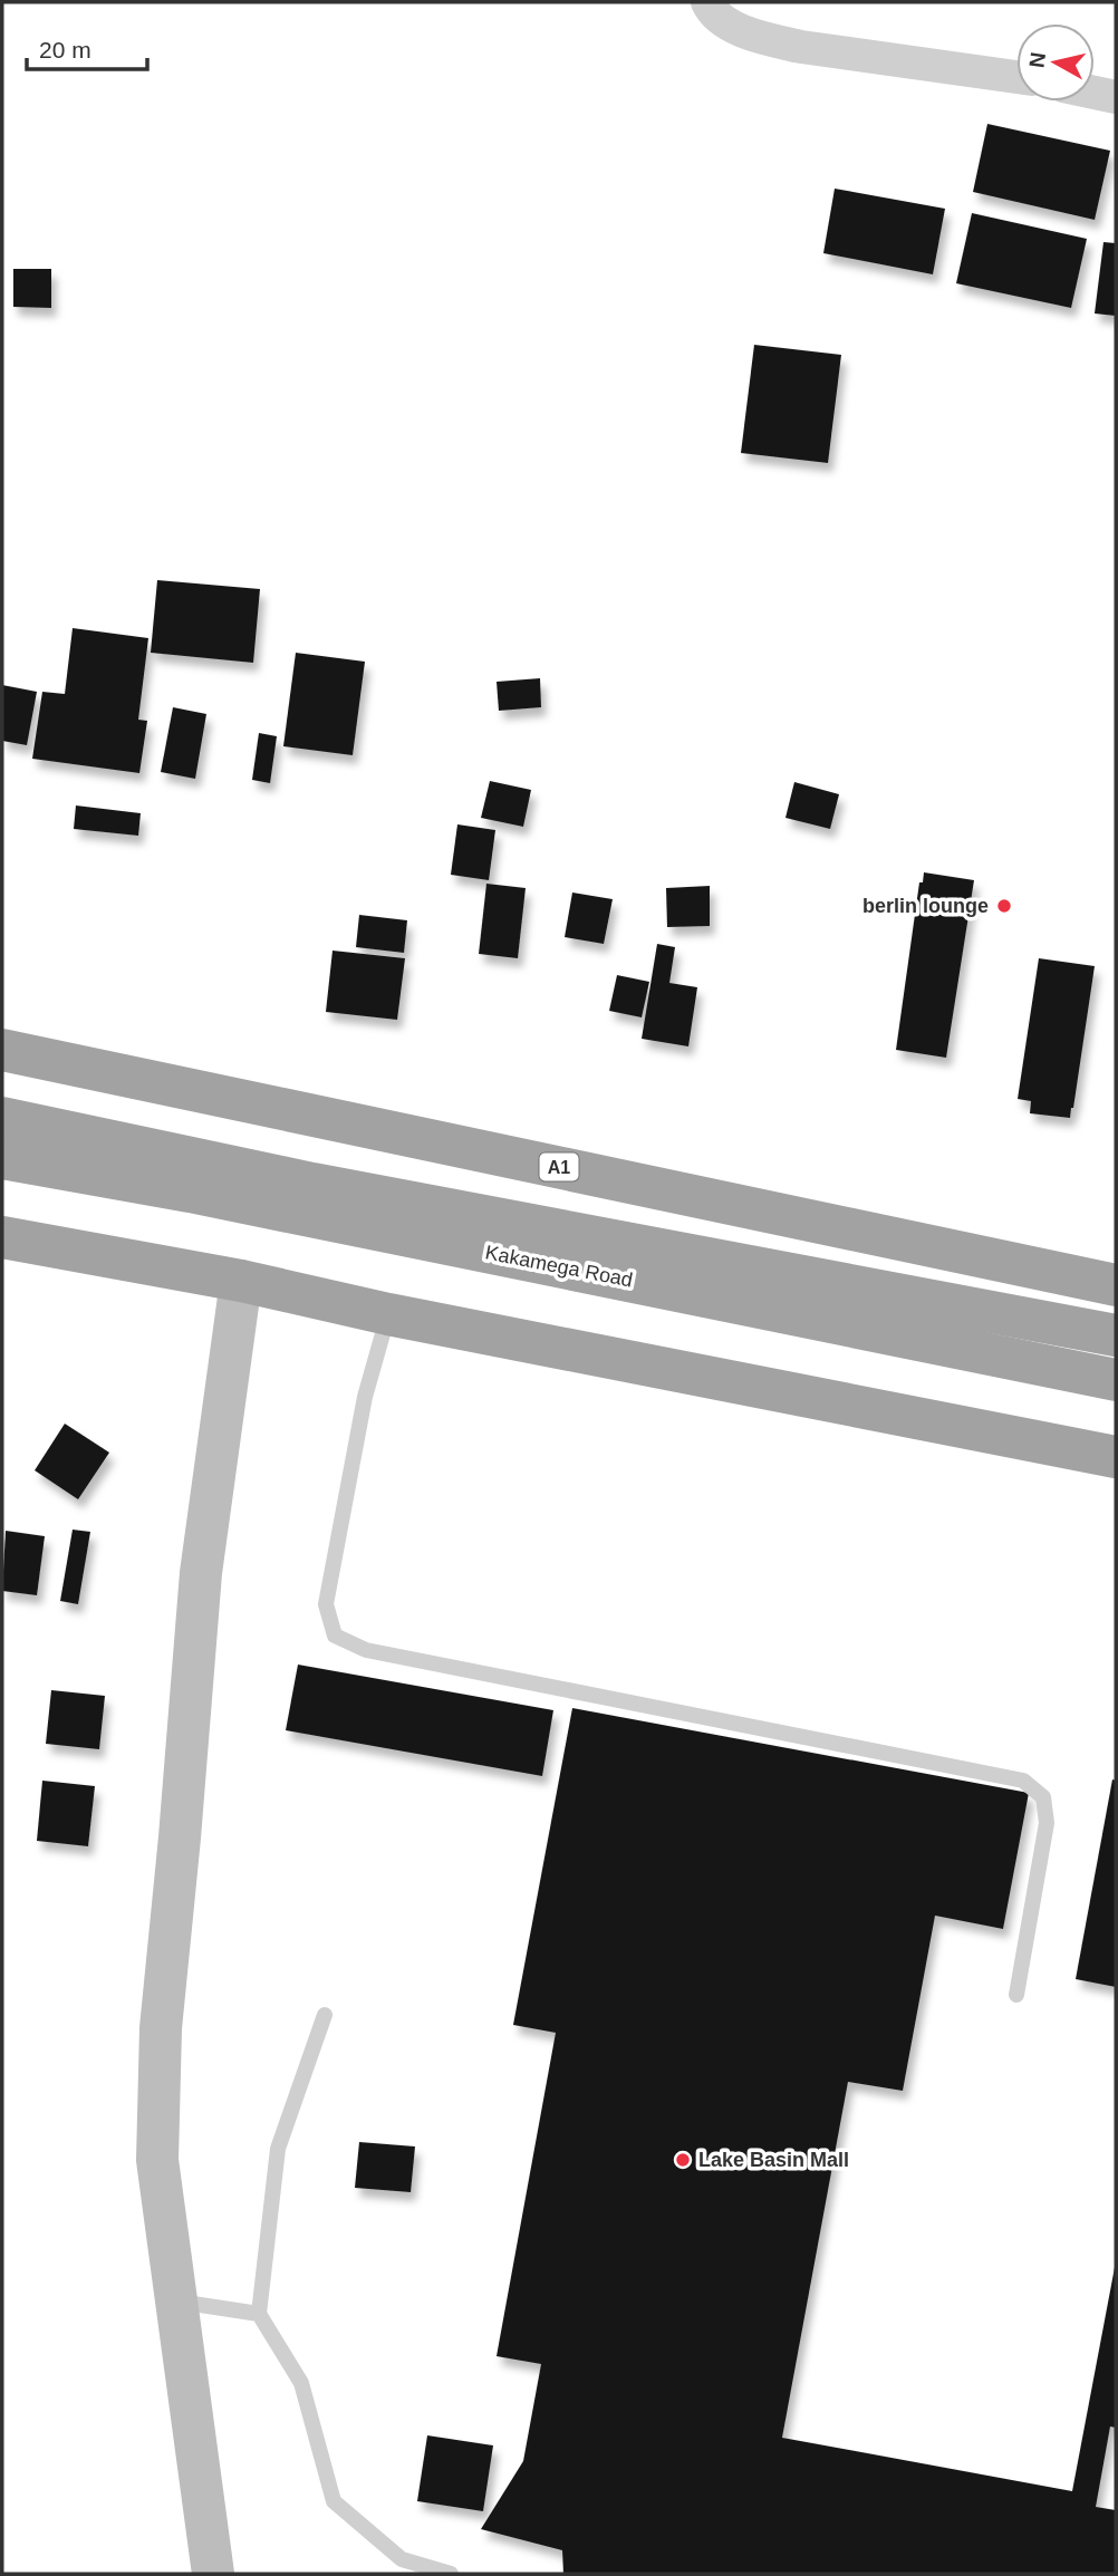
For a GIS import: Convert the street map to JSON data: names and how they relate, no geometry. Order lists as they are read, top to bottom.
{
  "streets": {
    "highway": ["A1", "Kakamega Road"]
  },
  "places": ["berlin lounge", "Lake Basin Mall"],
  "scale_bar": "20 m",
  "north": "left"
}
